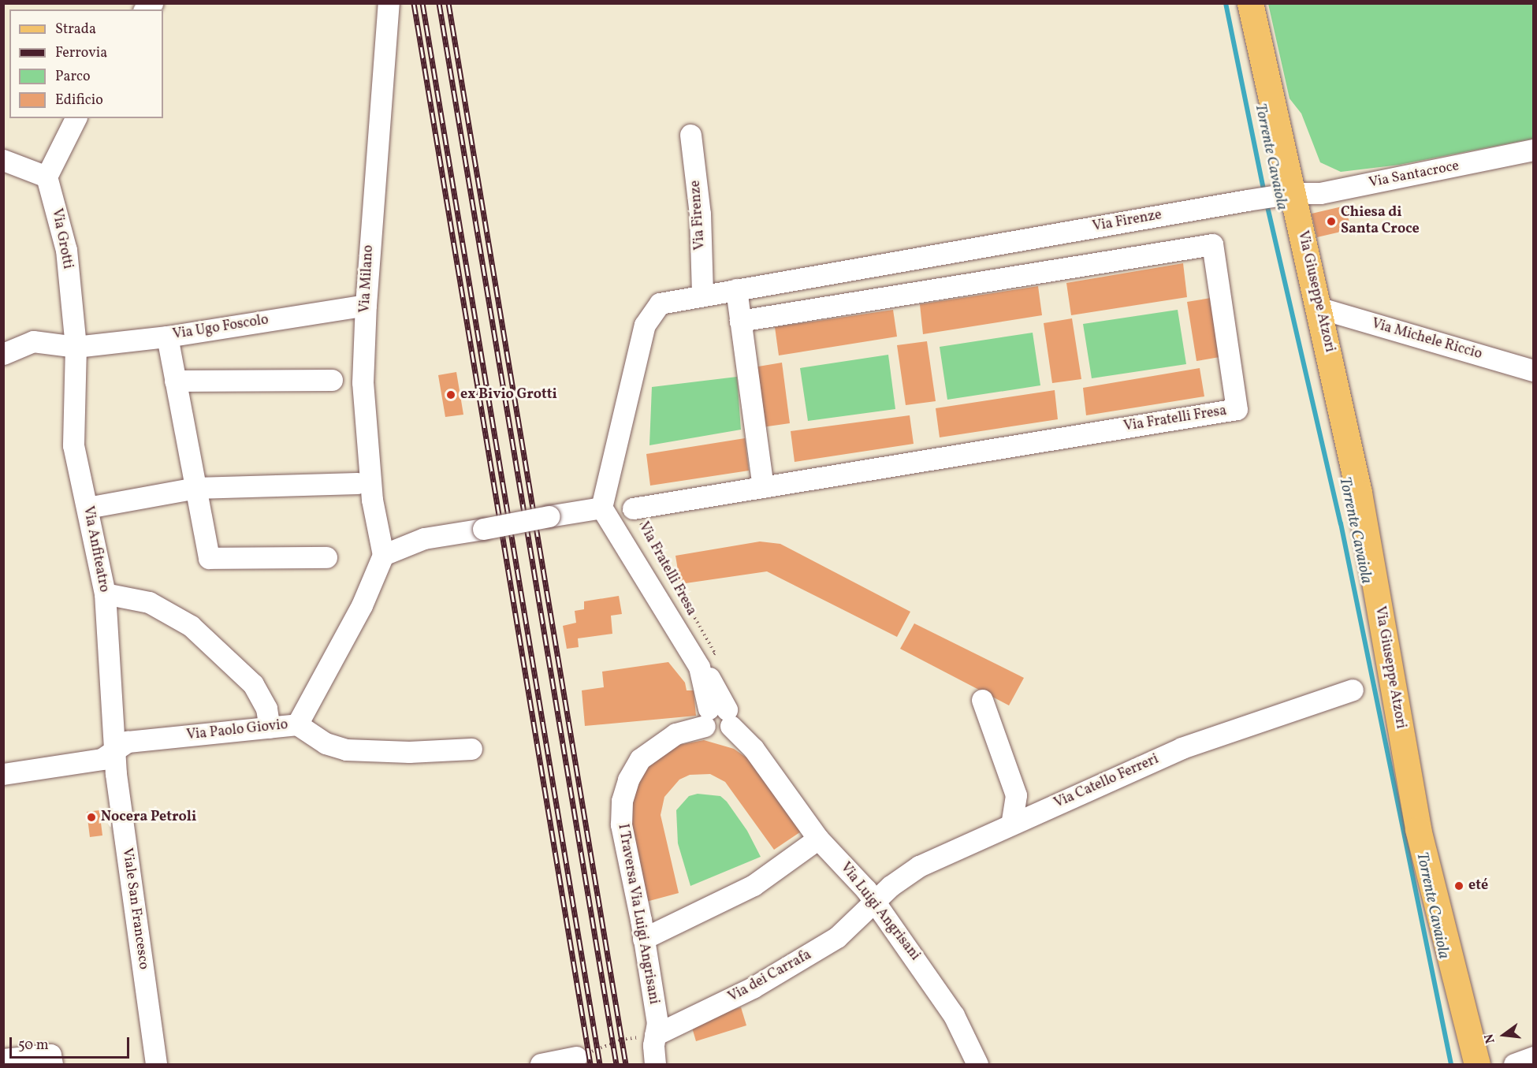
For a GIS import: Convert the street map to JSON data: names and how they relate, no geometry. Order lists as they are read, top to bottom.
{
  "streets": {
    "main road": ["Via Giuseppe Atzori"],
    "street": [
      "Via Santacroce",
      "Via Firenze",
      "Via Grotti",
      "Via Milano",
      "Via Ugo Foscolo",
      "Via Michele Riccio",
      "Via Fratelli Fresa",
      "Via Anfiteatro",
      "Via Paolo Giovio",
      "Via Catello Ferreri",
      "Viale San Francesco",
      "Via Luigi Angrisani",
      "I Traversa Via Luigi Angrisani",
      "Via dei Carrafa"
    ]
  },
  "crossings": [
    ["Via Santacroce", "Via Firenze"],
    ["Via Santacroce", "Via Giuseppe Atzori"],
    ["Via Firenze", "Via Giuseppe Atzori"],
    ["Via Grotti", "Via Ugo Foscolo"],
    ["Via Grotti", "Via Anfiteatro"],
    ["Via Milano", "Via Ugo Foscolo"],
    ["Via Giuseppe Atzori", "Via Michele Riccio"],
    ["Via Ugo Foscolo", "Via Anfiteatro"],
    ["Via Anfiteatro", "Via Paolo Giovio"],
    ["Via Anfiteatro", "Viale San Francesco"],
    ["Via Paolo Giovio", "Viale San Francesco"],
    ["Via Catello Ferreri", "Via Luigi Angrisani"],
    ["Via Catello Ferreri", "Via dei Carrafa"],
    ["Via Luigi Angrisani", "I Traversa Via Luigi Angrisani"],
    ["Via Luigi Angrisani", "Via dei Carrafa"],
    ["I Traversa Via Luigi Angrisani", "Via dei Carrafa"]
  ],
  "water": ["Torrente Cavaiola"],
  "places": [
    "Chiesa di Santa Croce",
    "ex Bivio Grotti",
    "Nocera Petroli",
    "eté"
  ],
  "legend": [
    "Strada",
    "Ferrovia",
    "Parco",
    "Edificio"
  ],
  "scale_bar": "50 m",
  "north": "left"
}
